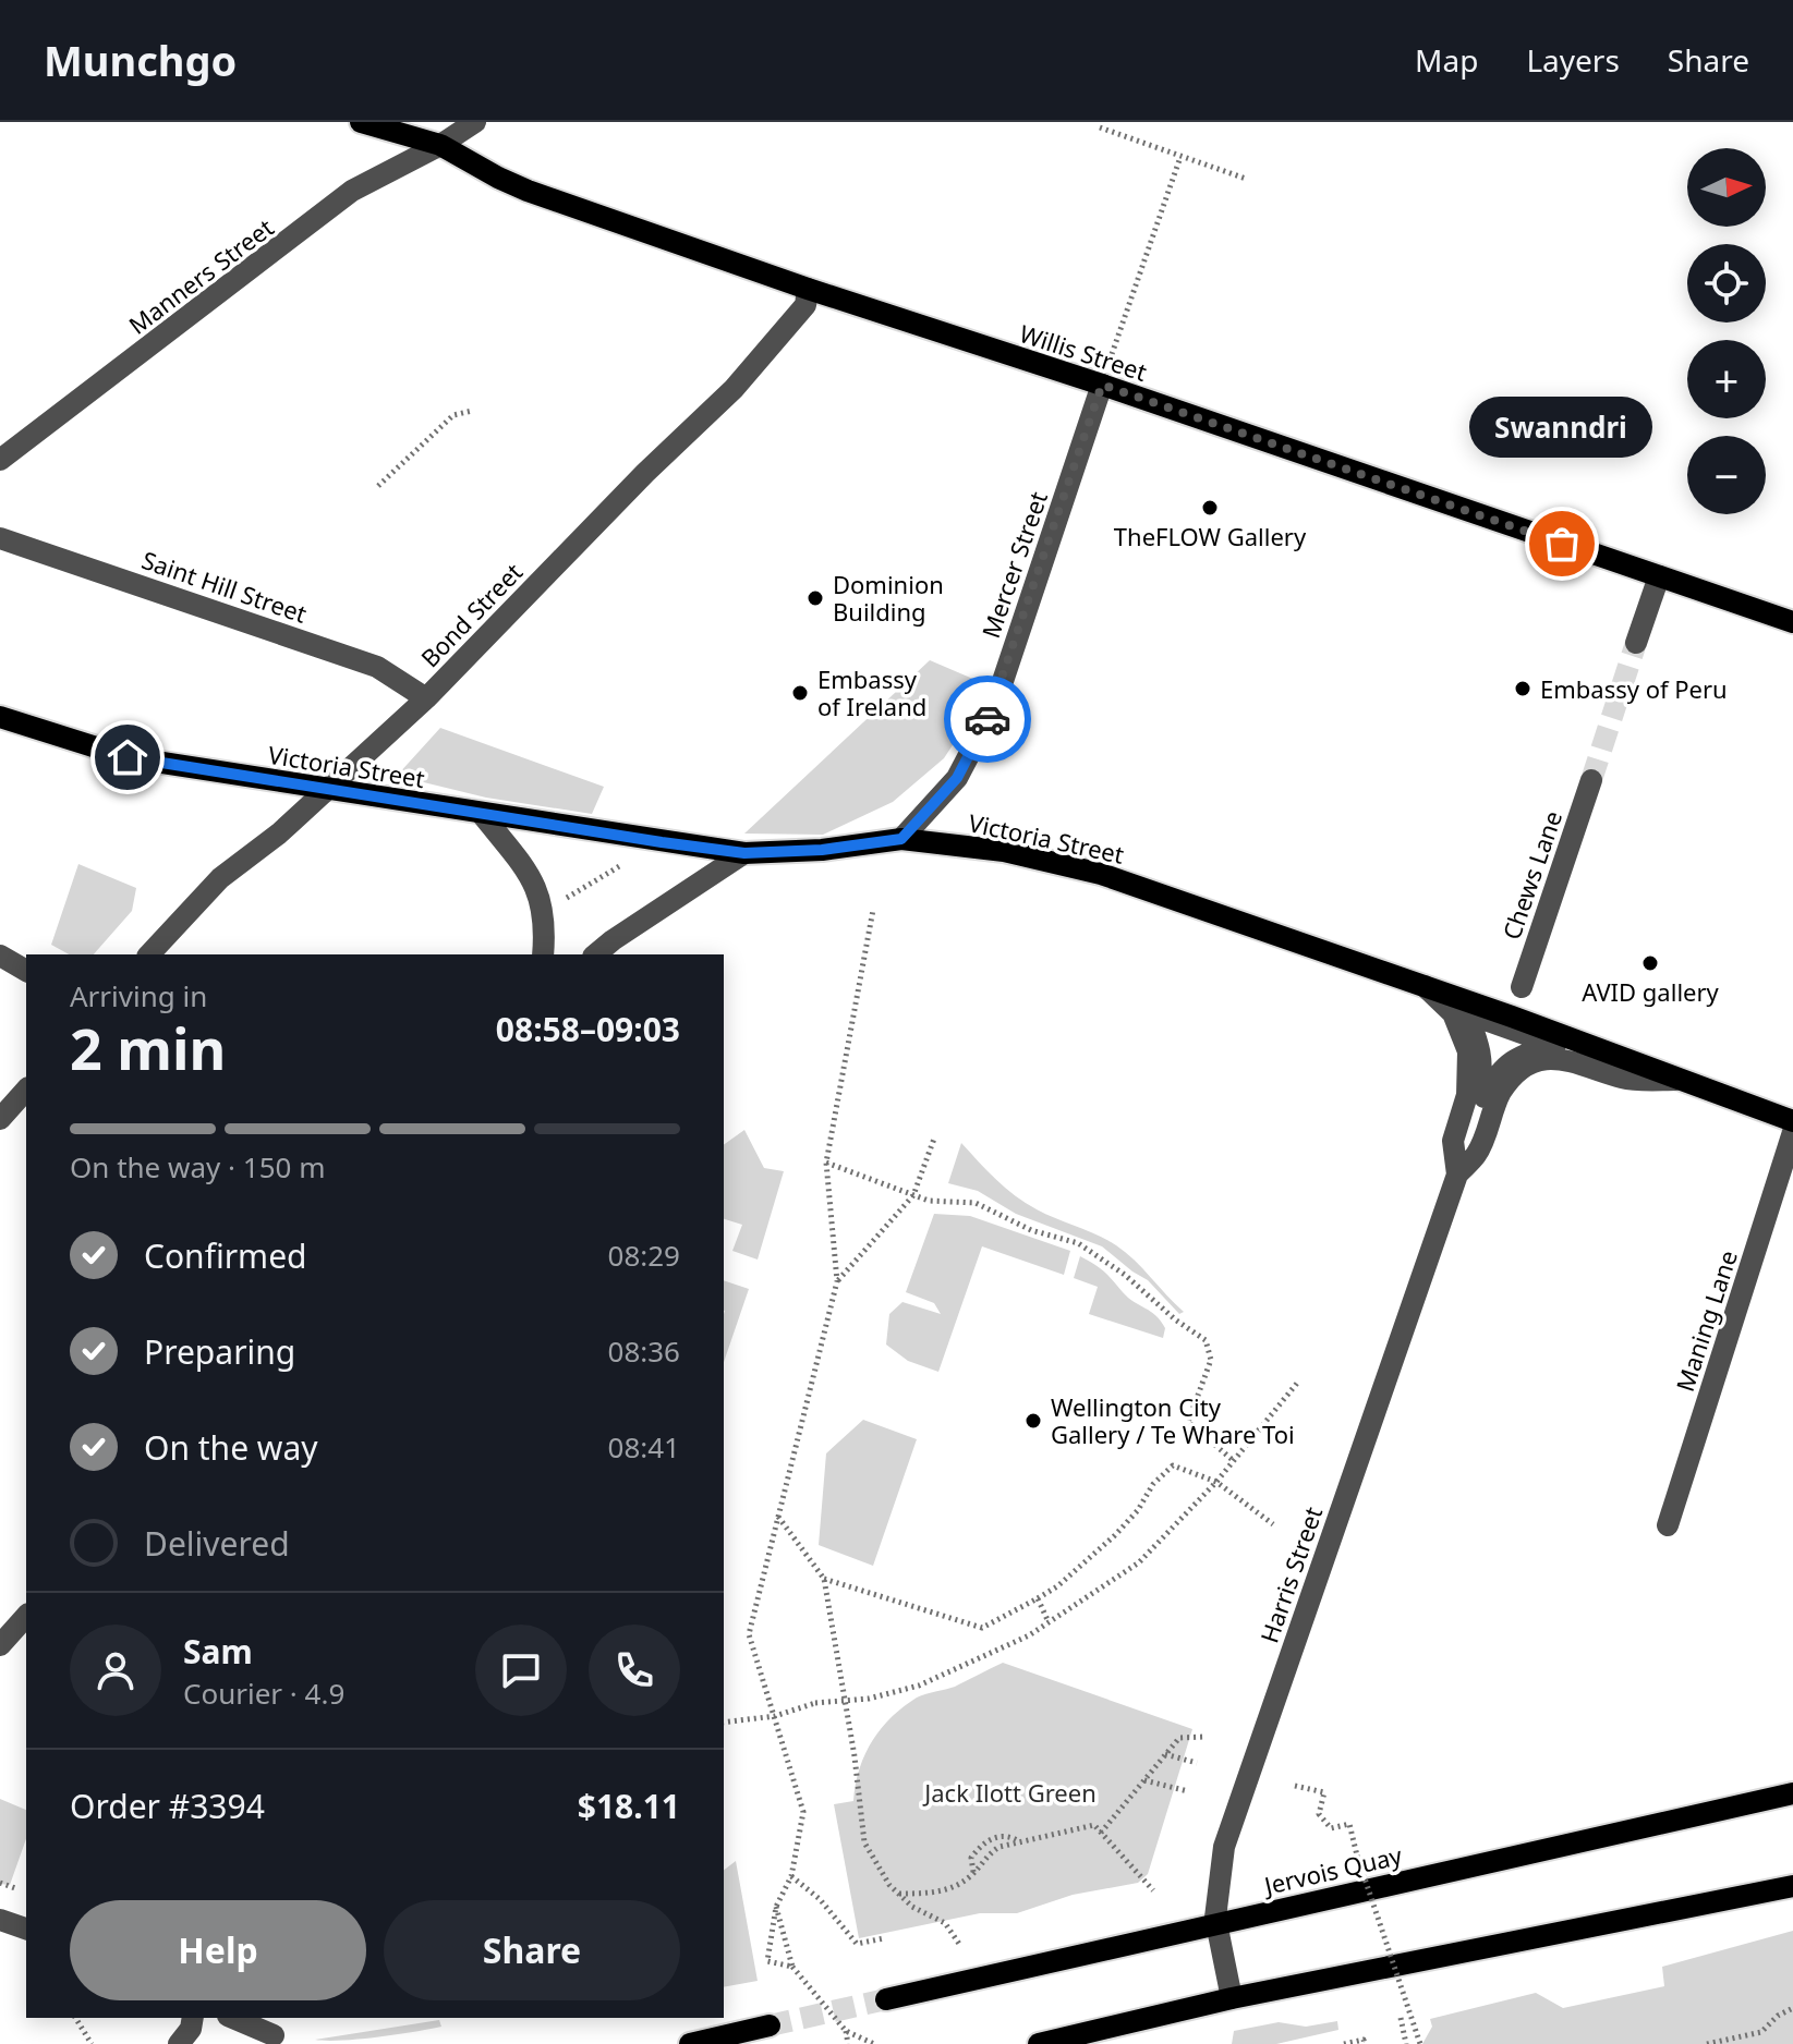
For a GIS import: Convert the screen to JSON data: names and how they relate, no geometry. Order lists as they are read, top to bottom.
{
  "streets": {
    "main road": ["Willis Street", "Victoria Street", "Jervois Quay"],
    "street": [
      "Manners Street",
      "Mercer Street",
      "Saint Hill Street",
      "Bond Street",
      "Chews Lane",
      "Maning Lane",
      "Harris Street"
    ]
  },
  "crossings": [
    ["Manners Street", "Willis Street"],
    ["Willis Street", "Mercer Street"],
    ["Willis Street", "Bond Street"],
    ["Mercer Street", "Victoria Street"],
    ["Saint Hill Street", "Bond Street"],
    ["Bond Street", "Victoria Street"],
    ["Victoria Street", "Harris Street"],
    ["Harris Street", "Jervois Quay"]
  ],
  "parks": ["Jack Ilott Green"],
  "places": [
    "TheFLOW Gallery",
    "Swanndri",
    "Dominion Building",
    "Embassy of Peru",
    "Embassy of Ireland",
    "AVID gallery",
    "Wellington City Gallery / Te Whare Toi"
  ],
  "north": "right",
  "page": {
    "header": "Munchgo",
    "nav": ["Map", "Layers", "Share"],
    "map_buttons": ["+", "−"],
    "bubble": "Swanndri",
    "heading": ["2 min", "Arriving in", "08:58–09:03"],
    "panel": [
      "Sam",
      "Courier · 4.9",
      "Order #3394",
      "$18.11"
    ],
    "bar": "On the way · 150 m",
    "list": [
      ["Confirmed", "08:29"],
      ["Preparing", "08:36"],
      ["On the way", "08:41"],
      "Delivered"
    ],
    "buttons": ["Help", "Share"]
  }
}
